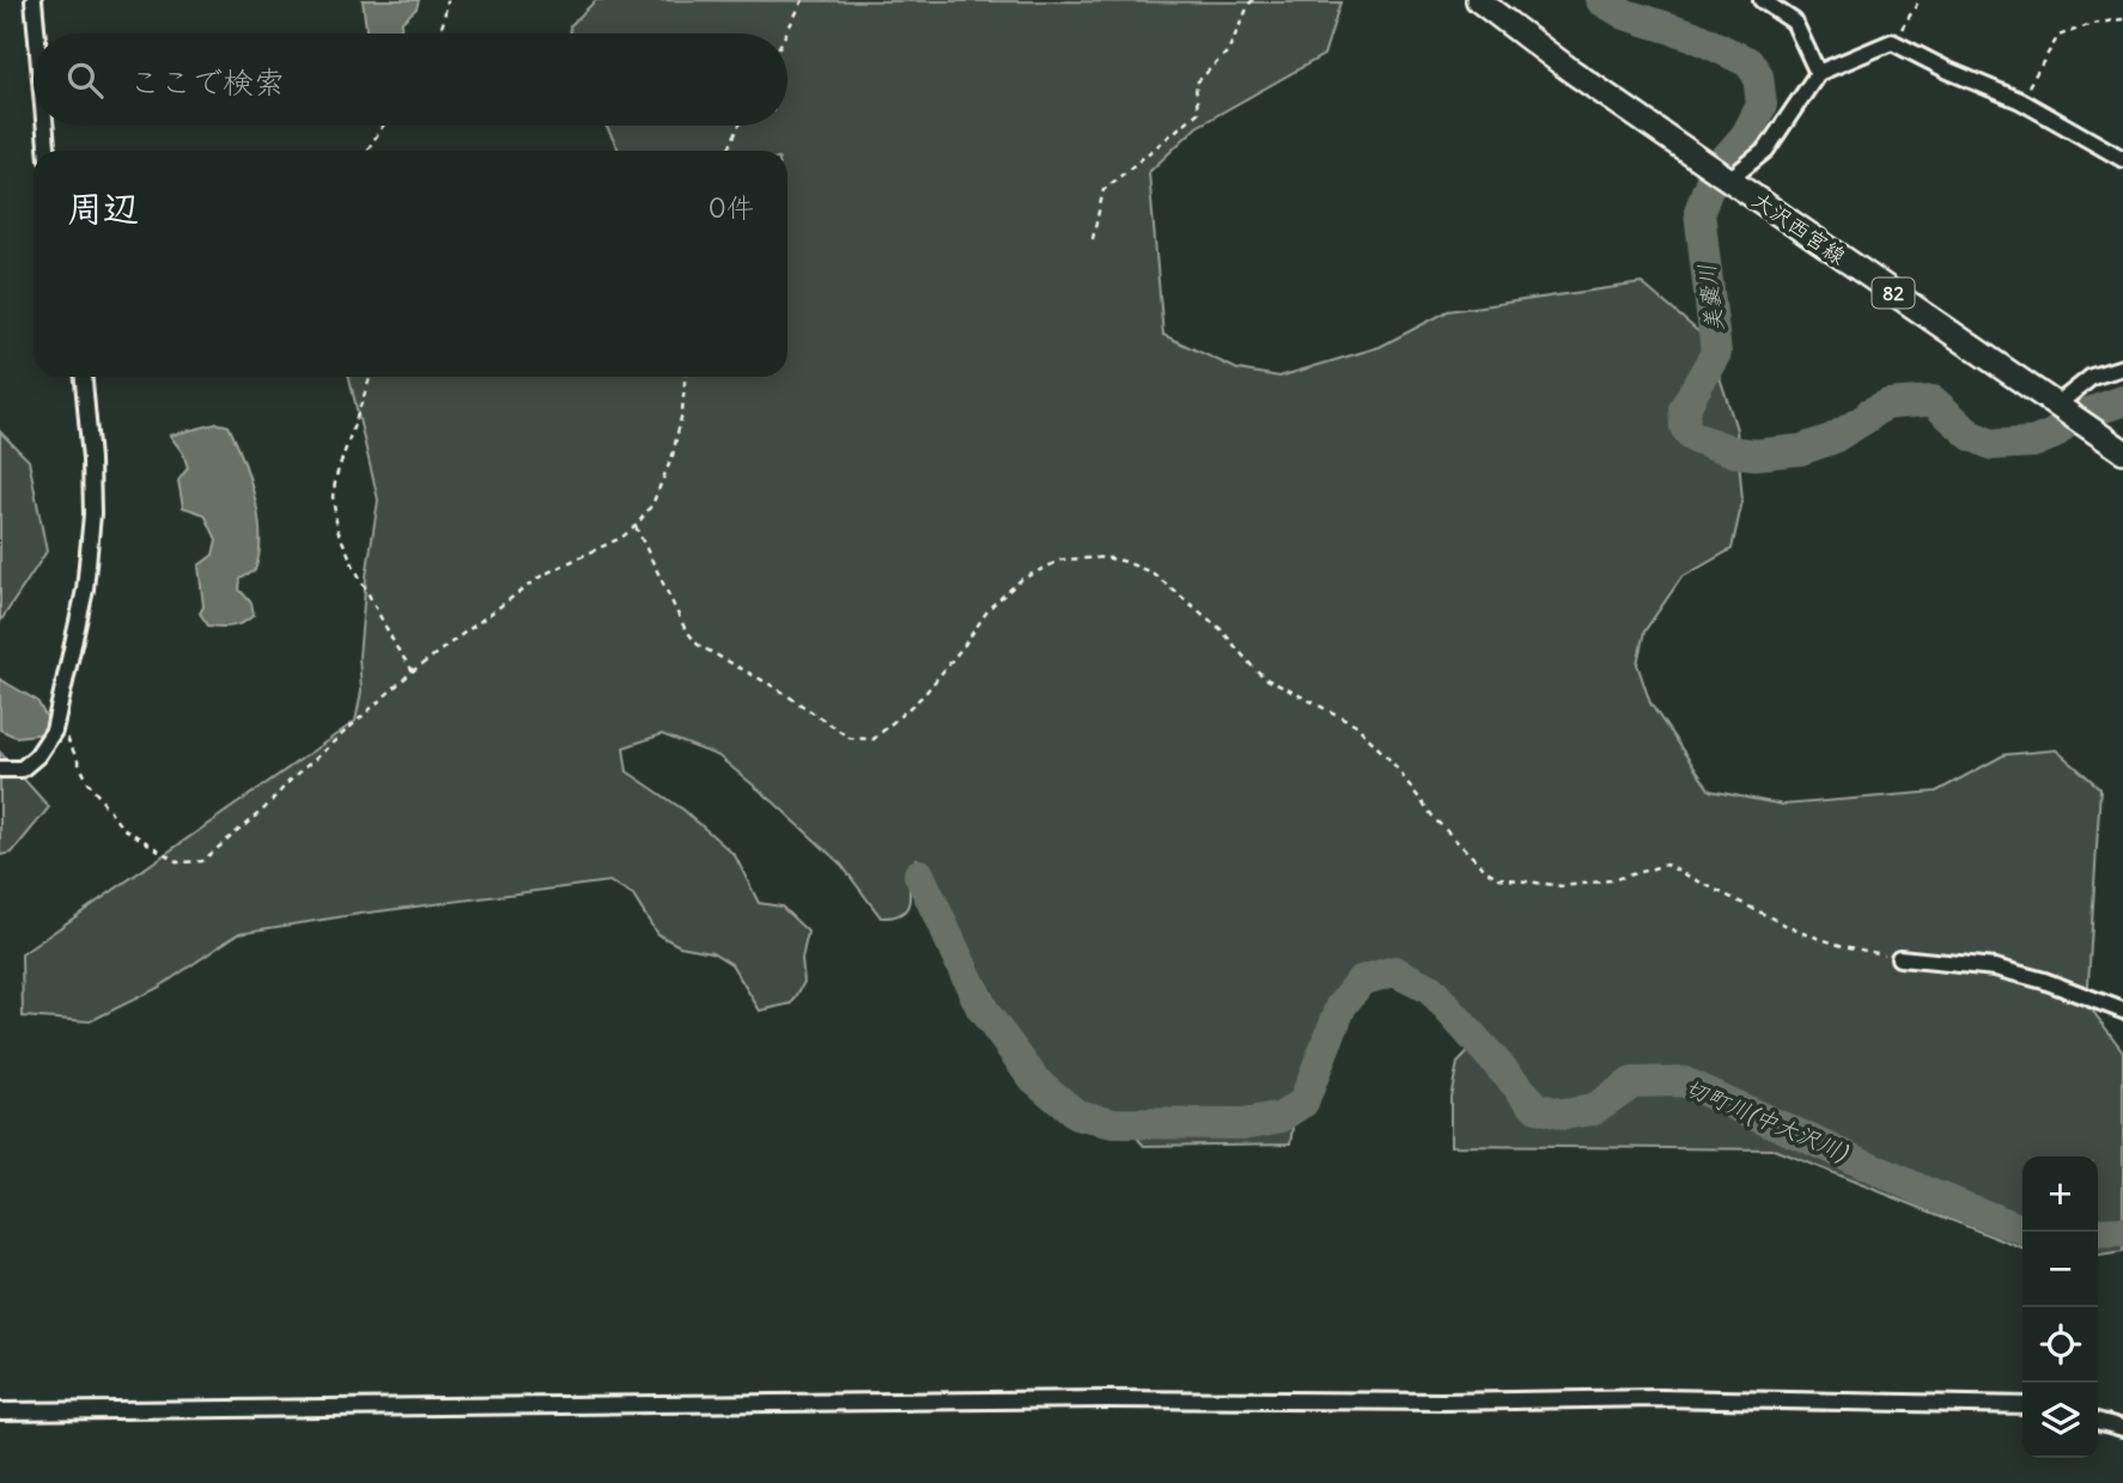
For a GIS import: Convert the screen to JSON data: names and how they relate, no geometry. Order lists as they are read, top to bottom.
{
  "streets": {
    "main road": ["大沢西宮線", "82"]
  },
  "water": ["美嚢川", "切町川(中大沢川)"],
  "page": {
    "search": "ここで検索",
    "heading": ["周辺", "0件"],
    "map_buttons": ["+", "−"]
  }
}
